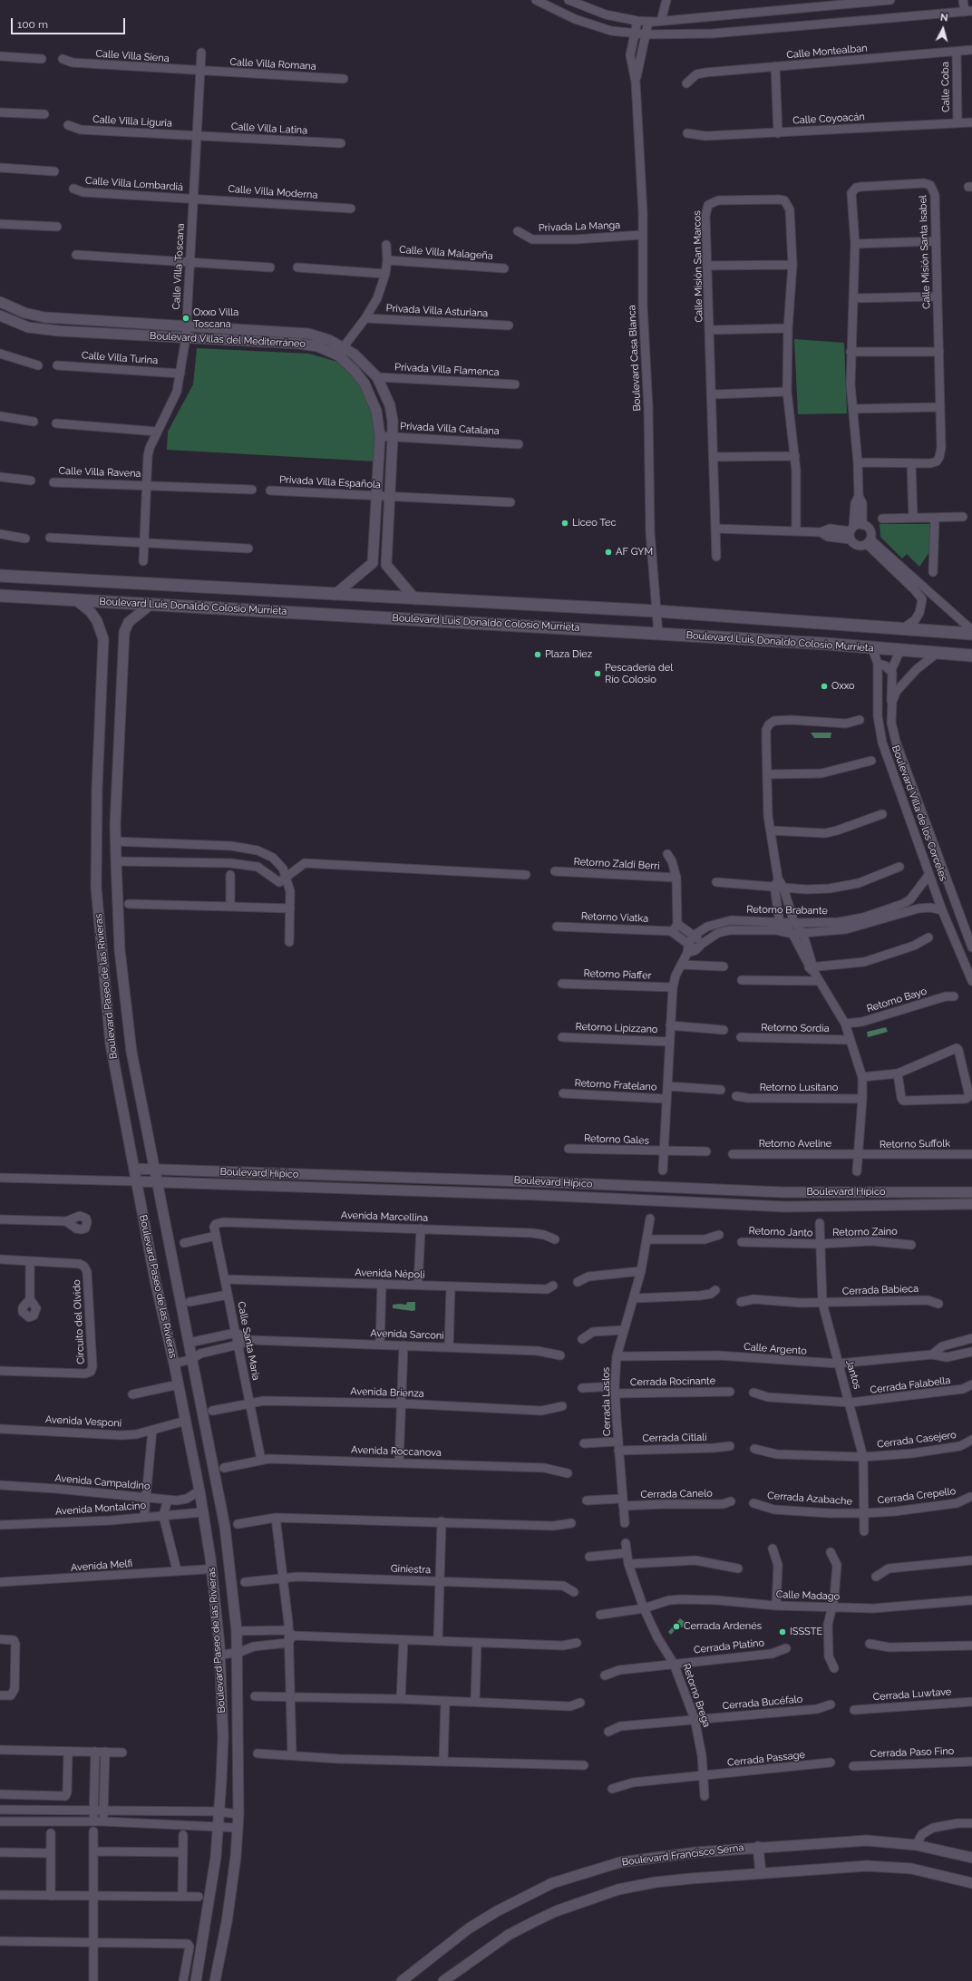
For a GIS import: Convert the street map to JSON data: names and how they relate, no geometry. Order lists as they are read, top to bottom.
{
  "streets": {
    "main road": ["Boulevard Luis Donaldo Colosio Murrieta"],
    "street": [
      "Calle Montealban",
      "Calle Villa Siena",
      "Calle Villa Romana",
      "Calle Coba",
      "Calle Coyoacán",
      "Calle Villa Liguria",
      "Calle Villa Latina",
      "Calle Villa Lombardiá",
      "Calle Villa Moderna",
      "Privada La Manga",
      "Calle Misión Santa Isabel",
      "Calle Villa Malageña",
      "Calle Villa Toscana",
      "Calle Misión San Marcos",
      "Privada Villa Asturiana",
      "Boulevard Villas del Mediterráneo",
      "Calle Villa Turina",
      "Boulevard Casa Blanca",
      "Privada Villa Flamenca",
      "Privada Villa Catalana",
      "Calle Villa Ravena",
      "Privada Villa Española",
      "Boulevard Villa de los Corceles",
      "Retorno Zaldi Berri",
      "Retorno Brabante",
      "Retorno Viatka",
      "Retorno Piaffer",
      "Boulevard Paseo de las Rivieras",
      "Retorno Bayo",
      "Retorno Lipizzano",
      "Retorno Sordia",
      "Retorno Fratelano",
      "Retorno Lusitano",
      "Retorno Gales",
      "Retorno Aveline",
      "Retorno Suffolk",
      "Boulevard Hípico",
      "Avenida Marcellina",
      "Retorno Janto",
      "Retorno Zaino",
      "Avenida Népoli",
      "Cerrada Babieca",
      "Circuito del Olvido",
      "Avenida Sarconi",
      "Calle Santa María",
      "Calle Argento",
      "Jantos",
      "Cerrada Rocinante",
      "Cerrada Falabella",
      "Avenida Brienza",
      "Cerrada Laslos",
      "Avenida Vesponi",
      "Cerrada Citlali",
      "Cerrada Casejero",
      "Avenida Roccanova",
      "Avenida Campaldino",
      "Cerrada Canelo",
      "Cerrada Crepello",
      "Cerrada Azabache",
      "Avenida Montalcino",
      "Avenida Melfi",
      "Giniestra",
      "Calle Madago",
      "Cerrada Platino",
      "Cerrada Luwtave",
      "Retorno Brega",
      "Cerrada Bucéfalo",
      "Cerrada Paso Fino",
      "Cerrada Passage",
      "Boulevard Francisco Serna"
    ]
  },
  "crossings": [
    ["Calle Montealban", "Calle Coba"],
    ["Calle Villa Siena", "Calle Villa Romana"],
    ["Calle Villa Siena", "Calle Villa Toscana"],
    ["Calle Villa Romana", "Calle Villa Toscana"],
    ["Calle Coba", "Calle Coyoacán"],
    ["Calle Villa Liguria", "Calle Villa Latina"],
    ["Calle Villa Liguria", "Calle Villa Toscana"],
    ["Calle Villa Latina", "Calle Villa Toscana"],
    ["Calle Villa Lombardiá", "Calle Villa Moderna"],
    ["Calle Villa Lombardiá", "Calle Villa Toscana"],
    ["Calle Villa Moderna", "Calle Villa Toscana"],
    ["Privada La Manga", "Boulevard Casa Blanca"],
    ["Calle Villa Toscana", "Boulevard Villas del Mediterráneo"],
    ["Calle Villa Toscana", "Calle Villa Turina"],
    ["Calle Villa Toscana", "Calle Villa Ravena"],
    ["Boulevard Villas del Mediterráneo", "Privada Villa Flamenca"],
    ["Boulevard Villas del Mediterráneo", "Privada Villa Catalana"],
    ["Boulevard Villas del Mediterráneo", "Privada Villa Española"],
    ["Boulevard Casa Blanca", "Boulevard Luis Donaldo Colosio Murrieta"],
    ["Boulevard Luis Donaldo Colosio Murrieta", "Boulevard Villa de los Corceles"],
    ["Boulevard Luis Donaldo Colosio Murrieta", "Boulevard Paseo de las Rivieras"],
    ["Boulevard Villa de los Corceles", "Retorno Brabante"],
    ["Retorno Brabante", "Retorno Piaffer"],
    ["Retorno Brabante", "Retorno Lipizzano"],
    ["Retorno Brabante", "Retorno Fratelano"],
    ["Retorno Brabante", "Retorno Gales"],
    ["Boulevard Paseo de las Rivieras", "Boulevard Hípico"],
    ["Boulevard Paseo de las Rivieras", "Avenida Sarconi"],
    ["Boulevard Paseo de las Rivieras", "Avenida Vesponi"],
    ["Boulevard Paseo de las Rivieras", "Avenida Montalcino"],
    ["Retorno Aveline", "Retorno Suffolk"],
    ["Avenida Marcellina", "Calle Santa María"],
    ["Retorno Janto", "Retorno Zaino"],
    ["Retorno Janto", "Jantos"],
    ["Retorno Zaino", "Jantos"],
    ["Avenida Népoli", "Calle Santa María"],
    ["Cerrada Babieca", "Jantos"],
    ["Avenida Sarconi", "Calle Santa María"],
    ["Calle Santa María", "Avenida Brienza"],
    ["Calle Santa María", "Avenida Roccanova"],
    ["Calle Argento", "Jantos"],
    ["Calle Argento", "Cerrada Laslos"],
    ["Jantos", "Cerrada Falabella"],
    ["Jantos", "Cerrada Casejero"],
    ["Jantos", "Cerrada Crepello"],
    ["Jantos", "Cerrada Azabache"],
    ["Cerrada Rocinante", "Cerrada Laslos"],
    ["Cerrada Laslos", "Cerrada Citlali"],
    ["Cerrada Laslos", "Cerrada Canelo"],
    ["Cerrada Crepello", "Cerrada Azabache"],
    ["Calle Madago", "Retorno Brega"],
    ["Cerrada Platino", "Retorno Brega"],
    ["Retorno Brega", "Cerrada Bucéfalo"],
    ["Retorno Brega", "Cerrada Passage"]
  ],
  "places": [
    "Oxxo Villa Toscana",
    "Liceo Tec",
    "AF GYM",
    "Plaza Diez",
    "Pescadería del Río Colosio",
    "Oxxo",
    "Cerrada Ardenés",
    "ISSSTE"
  ],
  "scale_bar": "100 m",
  "north": "top"
}
